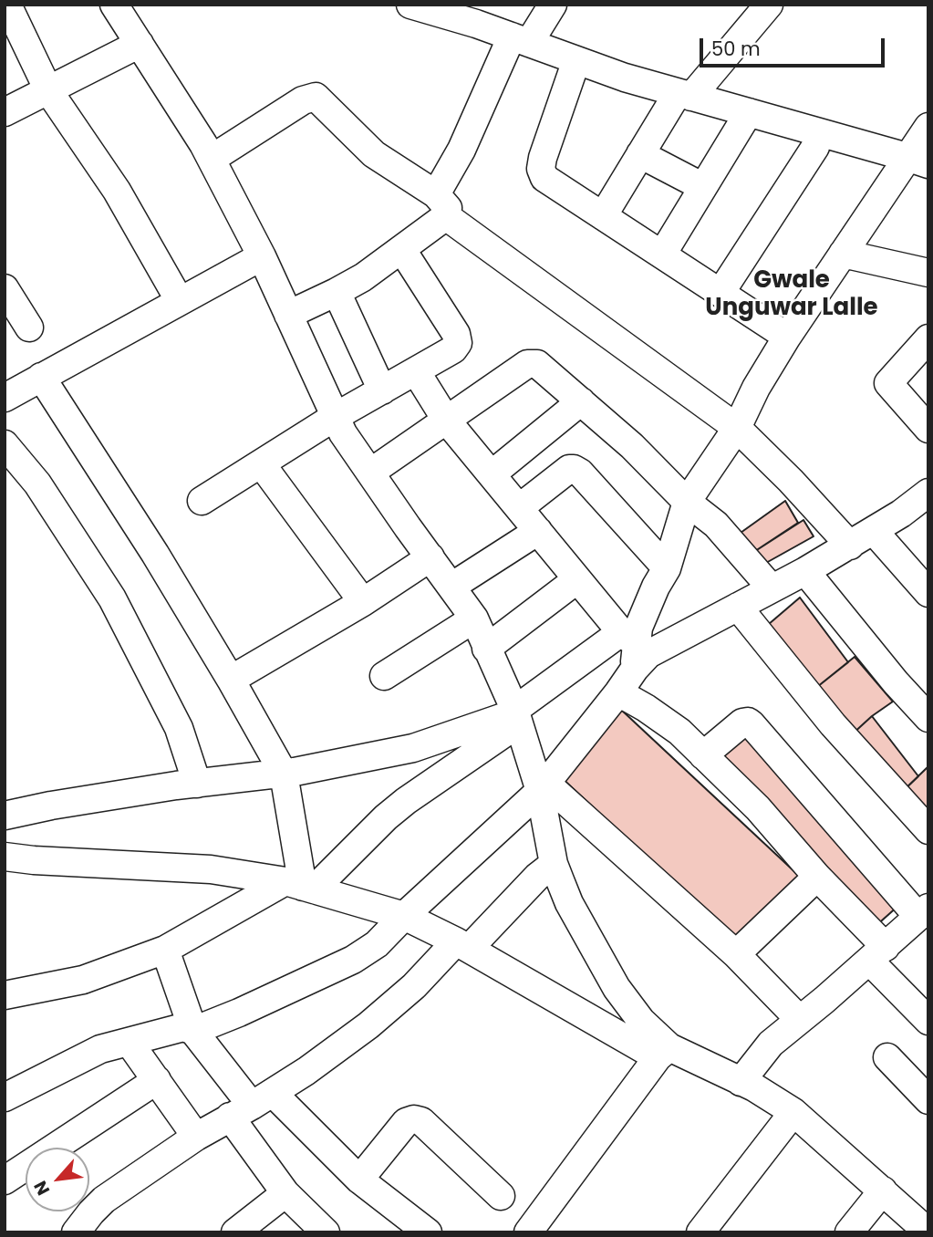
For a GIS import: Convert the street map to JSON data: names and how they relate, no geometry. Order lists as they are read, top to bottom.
{
  "districts": ["Gwale Unguwar Lalle"],
  "scale_bar": "50 m",
  "north": "bottom left"
}
